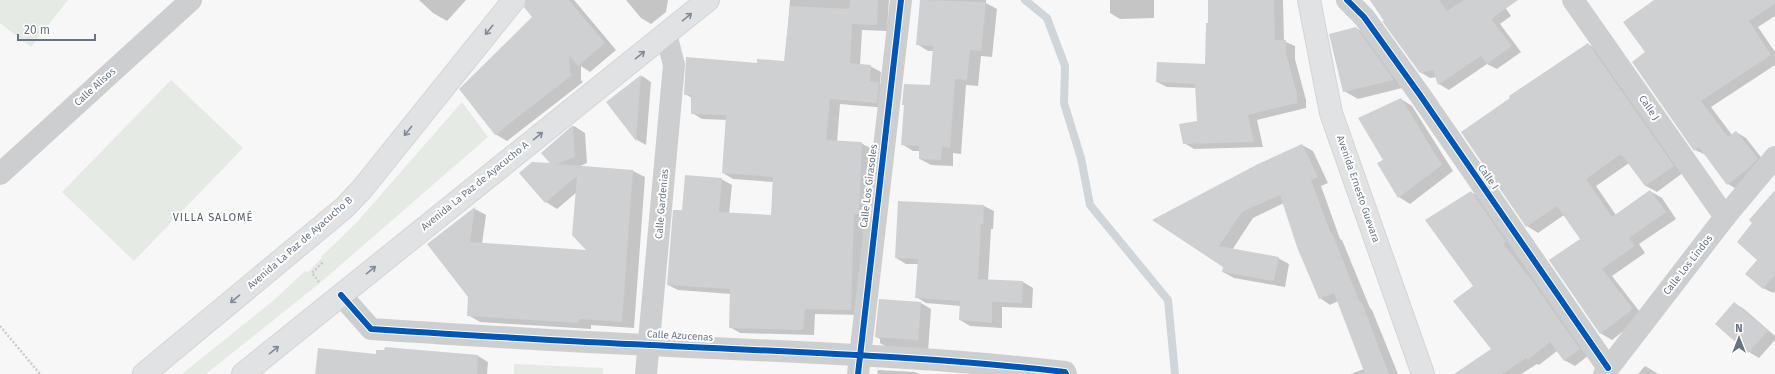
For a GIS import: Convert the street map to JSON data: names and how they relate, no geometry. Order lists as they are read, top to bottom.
{
  "streets": {
    "main road": ["Avenida La Paz de Ayacucho A", "Avenida Ernesto Guevara", "Avenida La Paz de Ayacucho B"],
    "street": [
      "Calle Alisos",
      "Calle J",
      "Calle I",
      "Calle Los Girasoles",
      "Calle Gardenias",
      "Calle Los Lindos",
      "Calle Azucenas"
    ]
  },
  "crossings": [
    ["Calle J", "Calle Los Lindos"],
    ["Calle I", "Calle Los Lindos"],
    ["Avenida La Paz de Ayacucho A", "Calle Gardenias"],
    ["Avenida La Paz de Ayacucho A", "Calle Azucenas"],
    ["Calle Los Girasoles", "Calle Azucenas"],
    ["Calle Gardenias", "Calle Azucenas"]
  ],
  "one_way": ["Avenida La Paz de Ayacucho A", "Avenida La Paz de Ayacucho B"],
  "districts": ["VILLA SALOMÉ"],
  "scale_bar": "20 m",
  "north": "top"
}
